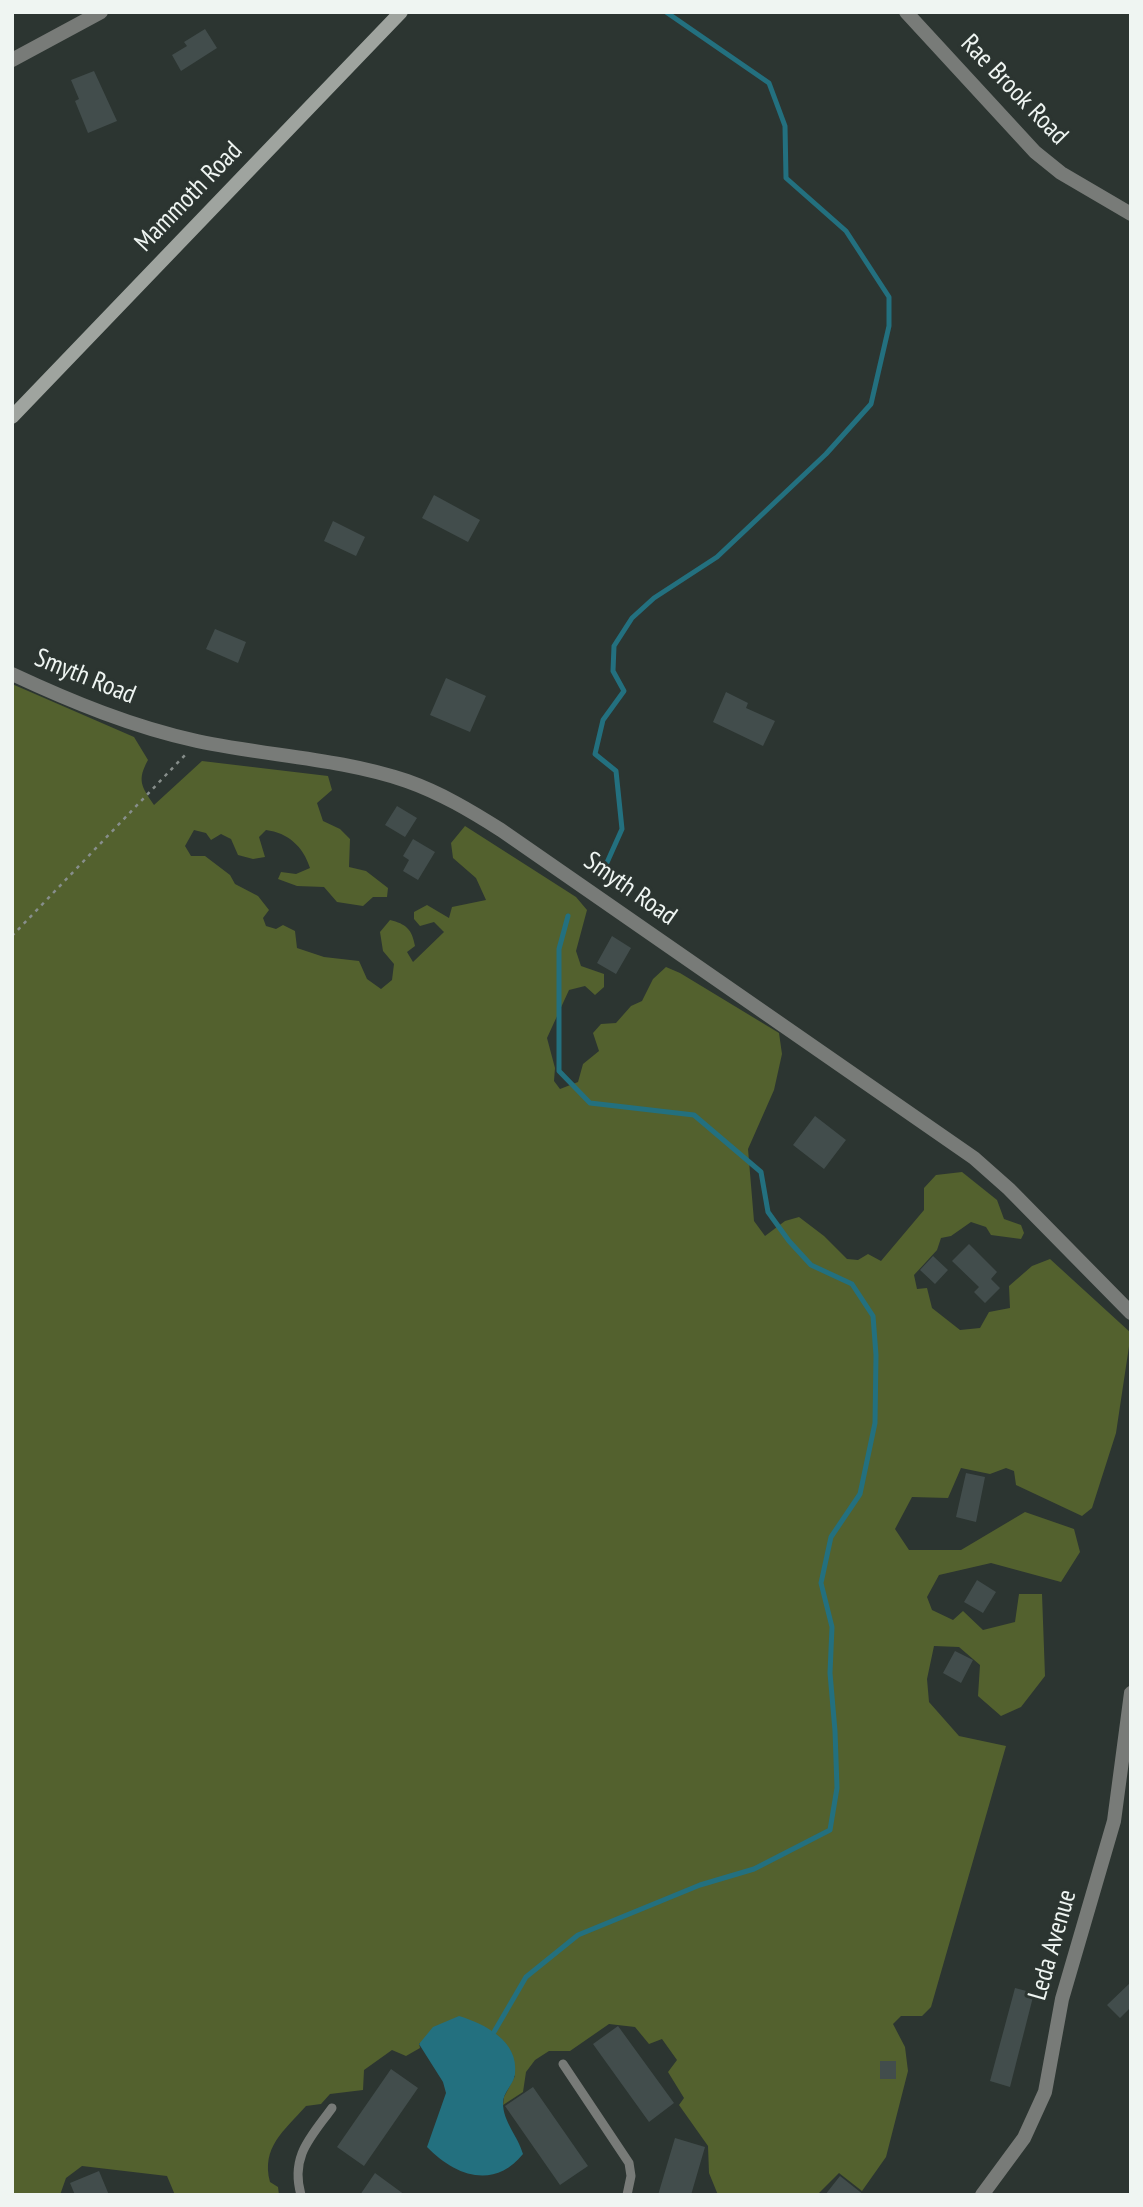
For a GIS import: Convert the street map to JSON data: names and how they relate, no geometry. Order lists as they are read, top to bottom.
{
  "streets": {
    "main road": ["Mammoth Road"],
    "street": ["Rae Brook Road", "Smyth Road", "Leda Avenue"]
  }
}
